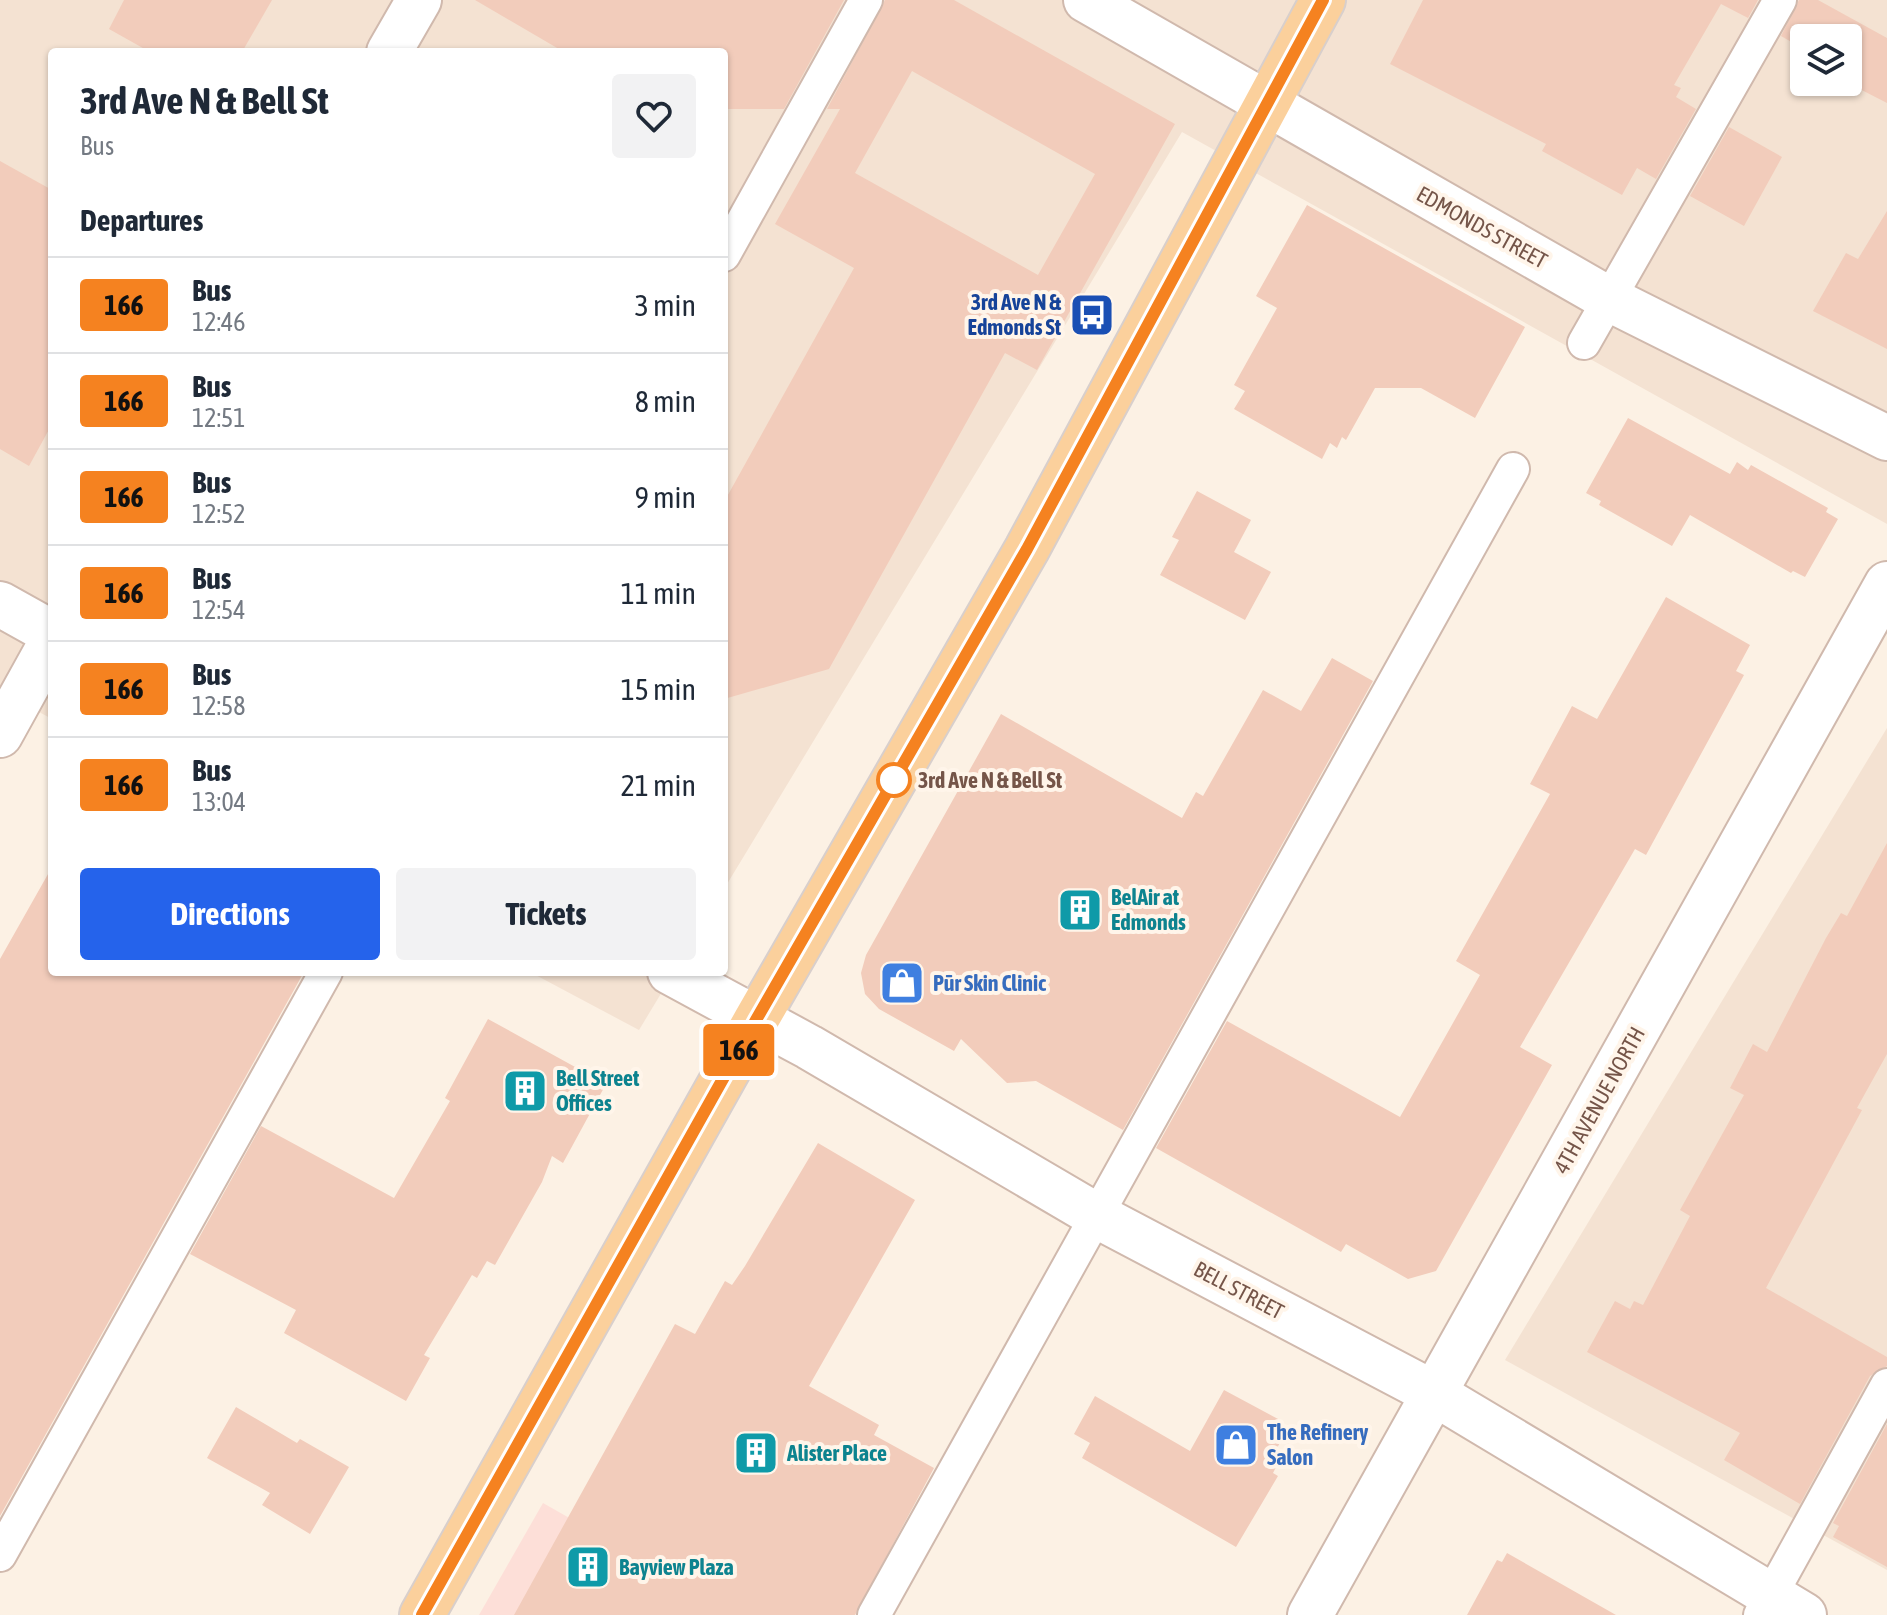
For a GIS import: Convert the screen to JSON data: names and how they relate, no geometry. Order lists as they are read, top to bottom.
{
  "streets": {
    "street": ["EDMONDS STREET", "4TH AVENUE NORTH", "BELL STREET"]
  },
  "crossings": [
    ["4TH AVENUE NORTH", "BELL STREET"]
  ],
  "places": {
    "bus stop": ["3rd Ave N & Edmonds St"],
    "other": ["3rd Ave N & Bell St"],
    "building": [
      "BelAir at Edmonds",
      "Bell Street Offices",
      "Alister Place",
      "Bayview Plaza"
    ],
    "shop": ["Pūr Skin Clinic", "The Refinery Salon"]
  },
  "lines": ["bus line 166"],
  "page": {
    "on_map": "166",
    "heading": [
      ["3rd Ave N & Bell St", "Bus"],
      "Departures"
    ],
    "list": [
      {
        "mark": "166",
        "name": "Bus",
        "note": "12:46",
        "value": "3 min"
      },
      {
        "mark": "166",
        "name": "Bus",
        "note": "12:51",
        "value": "8 min"
      },
      {
        "mark": "166",
        "name": "Bus",
        "note": "12:52",
        "value": "9 min"
      },
      {
        "mark": "166",
        "name": "Bus",
        "note": "12:54",
        "value": "11 min"
      },
      {
        "mark": "166",
        "name": "Bus",
        "note": "12:58",
        "value": "15 min"
      },
      {
        "mark": "166",
        "name": "Bus",
        "note": "13:04",
        "value": "21 min"
      }
    ],
    "buttons": ["Directions", "Tickets"]
  }
}
